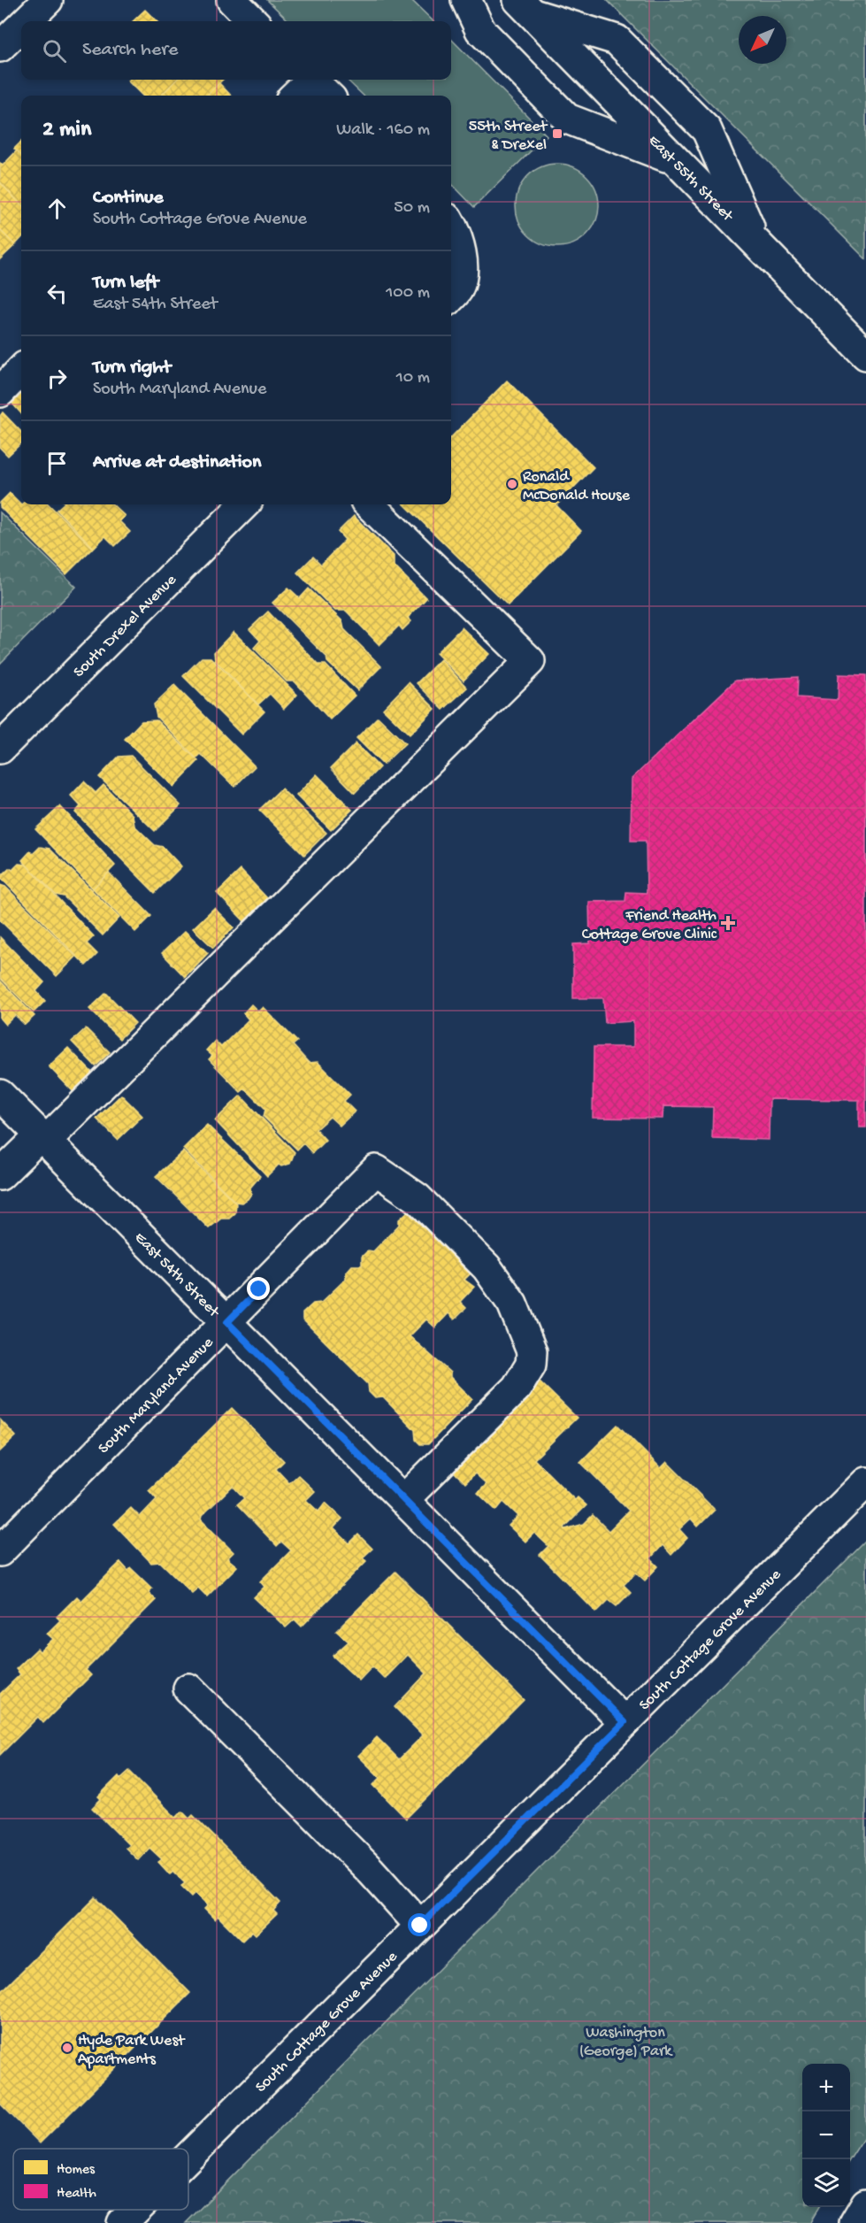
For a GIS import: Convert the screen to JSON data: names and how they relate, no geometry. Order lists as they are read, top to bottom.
{
  "streets": {
    "street": [
      "East 55th Street",
      "South Drexel Avenue",
      "East 54th Street",
      "South Maryland Avenue",
      "South Cottage Grove Avenue"
    ]
  },
  "crossings": [
    ["East 54th Street", "South Maryland Avenue"],
    ["East 54th Street", "South Cottage Grove Avenue"]
  ],
  "parks": ["Washington (George) Park"],
  "places": {
    "transit": ["55th Street & Drexel"],
    "other": ["Ronald McDonald House", "Hyde Park West Apartments"],
    "health": ["Friend Health Cottage Grove Clinic"]
  },
  "legend": ["Homes", "Health"],
  "north": "bottom left",
  "page": {
    "search": "Search here",
    "heading": ["2 min", "Walk · 160 m"],
    "list": [
      ["Continue", "South Cottage Grove Avenue", "50 m"],
      ["Turn left", "East 54th Street", "100 m"],
      ["Turn right", "South Maryland Avenue", "10 m"],
      "Arrive at destination"
    ],
    "map_buttons": ["+", "−"]
  }
}
